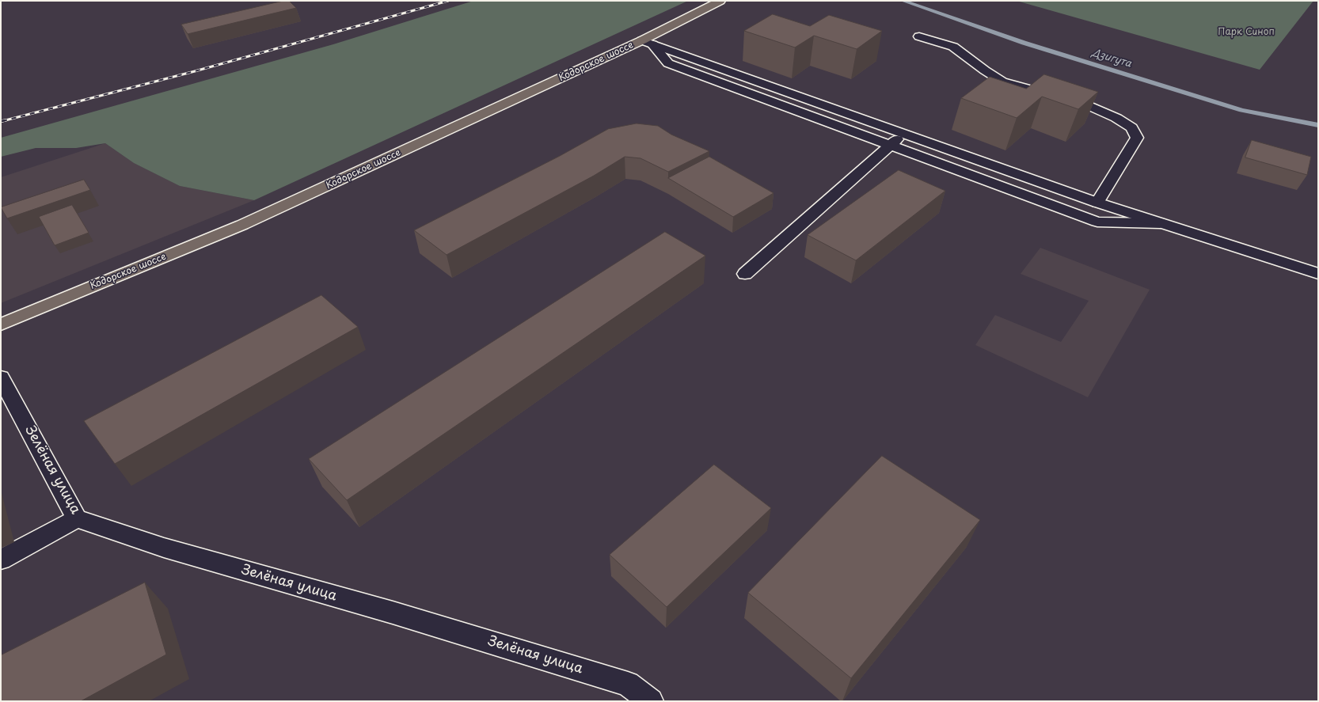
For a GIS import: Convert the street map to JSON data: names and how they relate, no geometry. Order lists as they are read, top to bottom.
{
  "streets": {
    "highway": ["Кодорское шоссе"],
    "street": ["Зелёная улица"]
  },
  "water": ["Дзигута"],
  "parks": ["Парк Синоп"]
}
